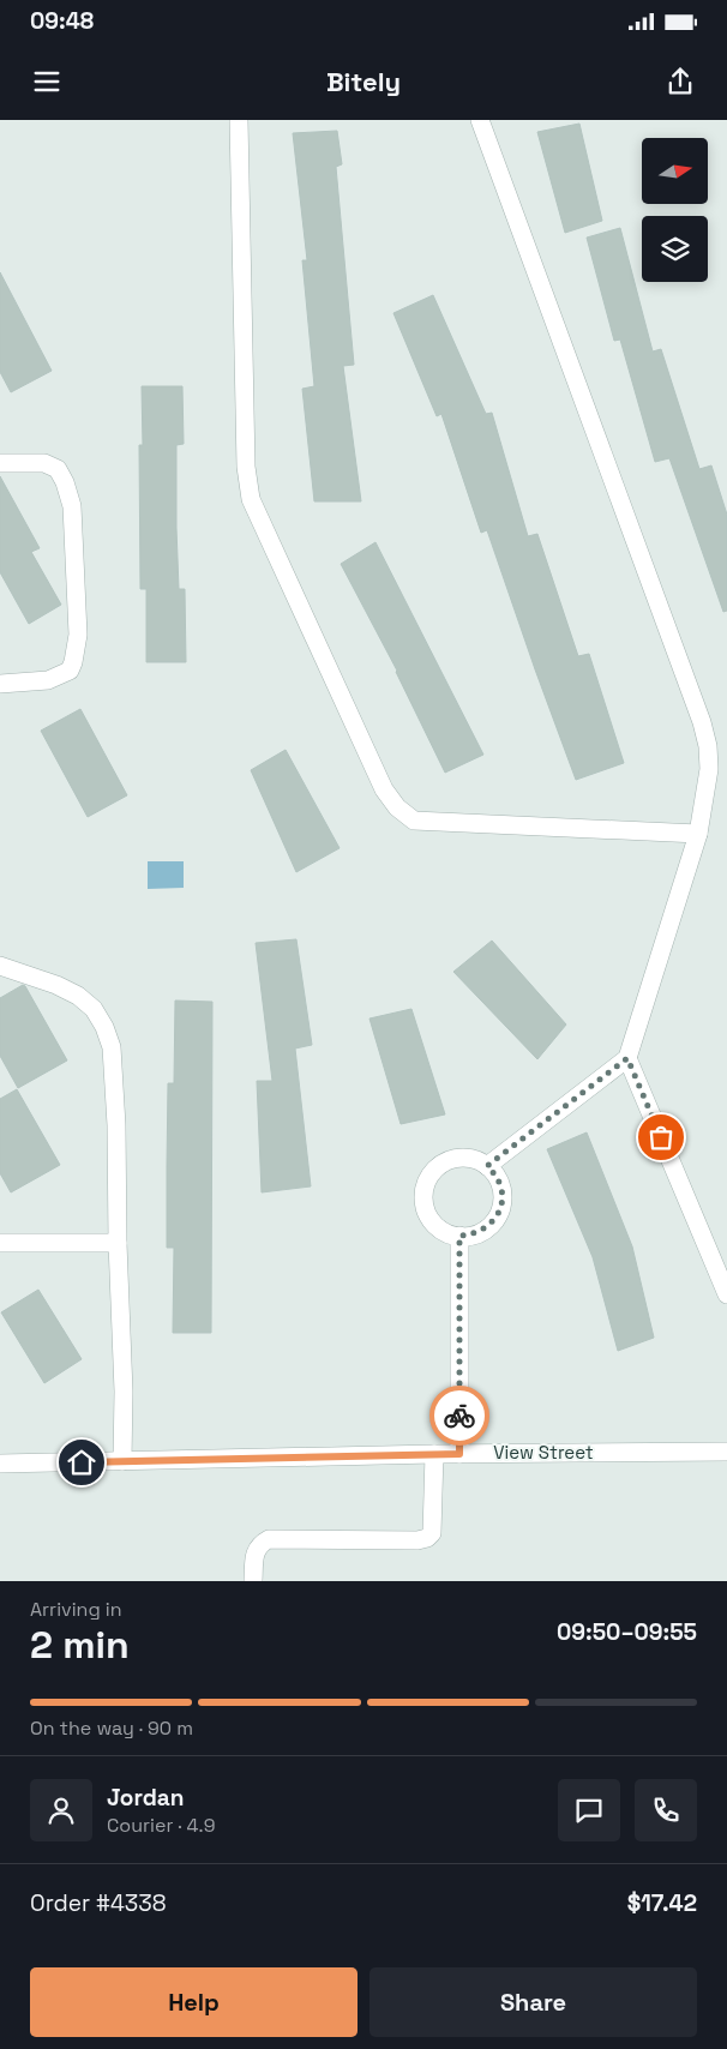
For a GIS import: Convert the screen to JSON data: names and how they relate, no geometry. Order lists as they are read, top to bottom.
{
  "streets": {
    "street": ["View Street"]
  },
  "north": "right",
  "page": {
    "status": "09:48",
    "header": "Bitely",
    "heading": ["2 min", "Arriving in", "09:50–09:55"],
    "panel": [
      "Jordan",
      "Courier · 4.9",
      "Order #4338",
      "$17.42"
    ],
    "bar": "On the way · 90 m",
    "buttons": ["Help", "Share"]
  }
}
